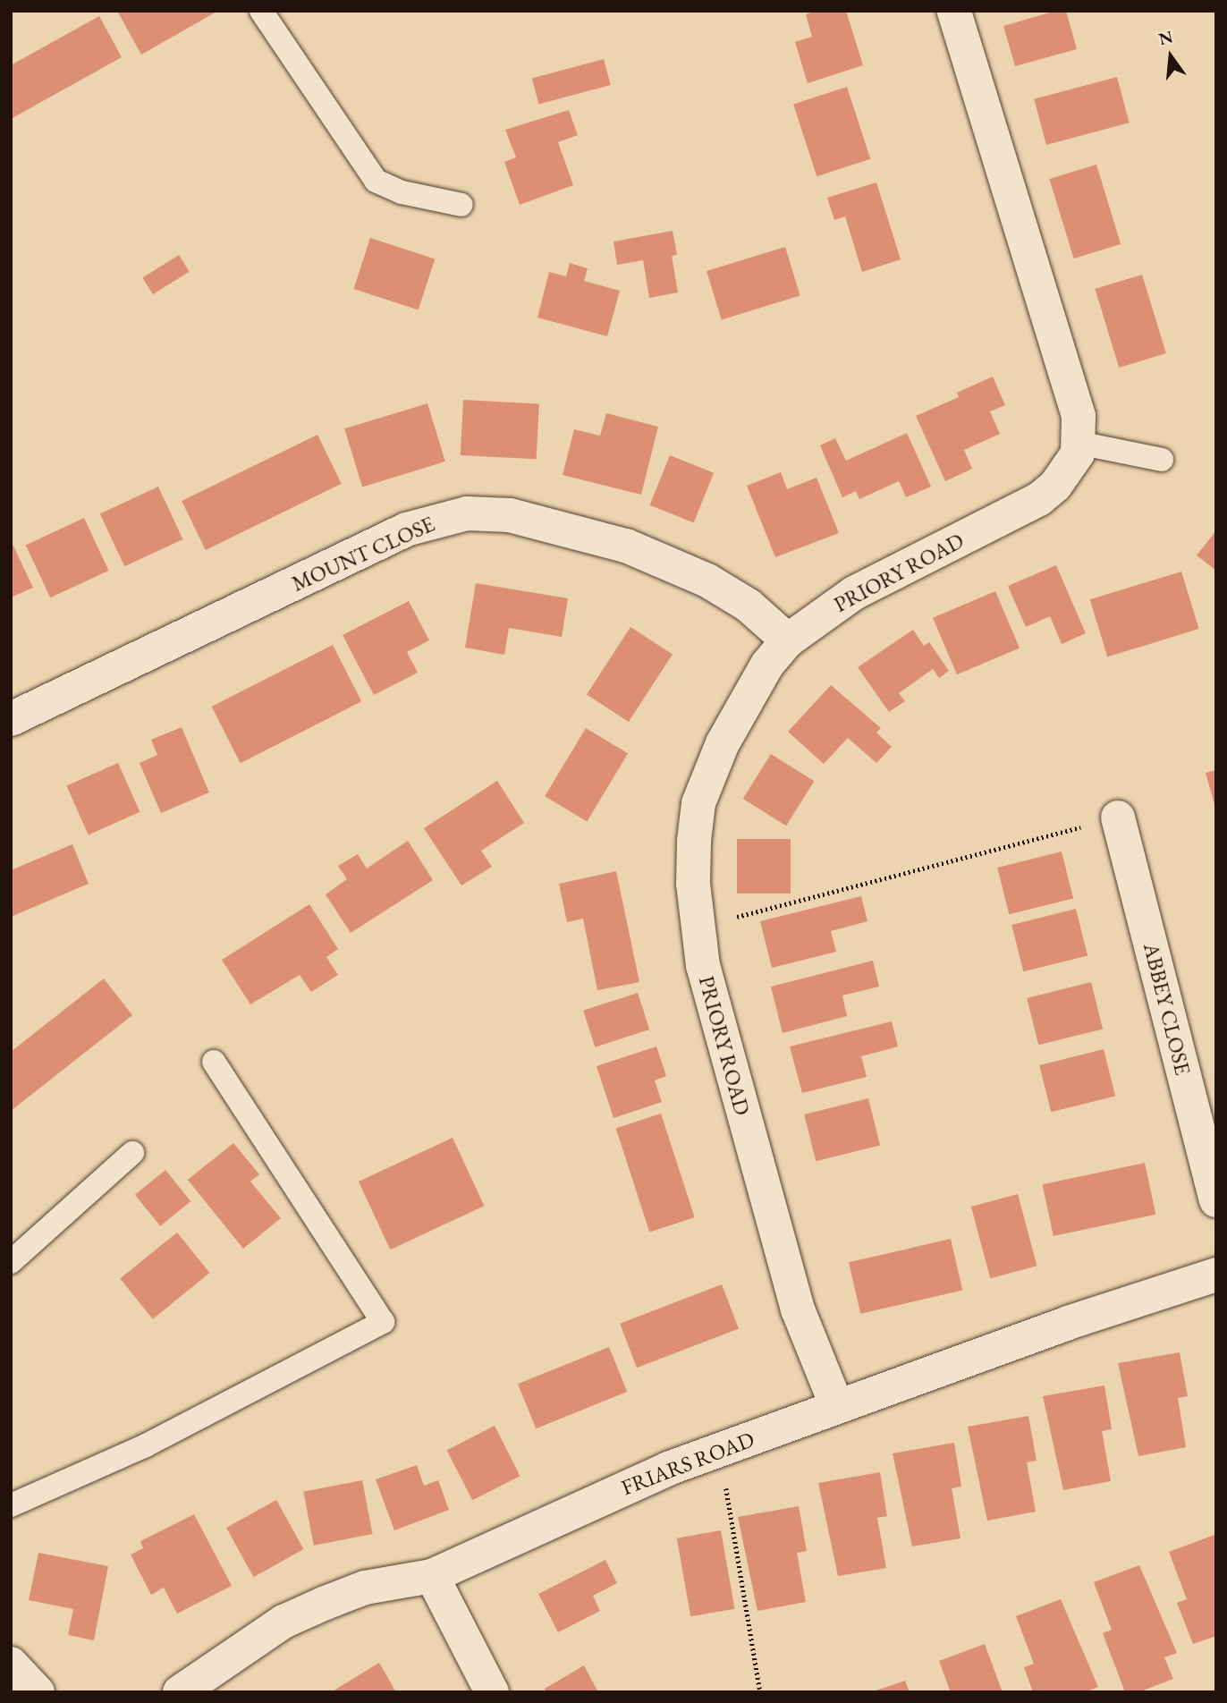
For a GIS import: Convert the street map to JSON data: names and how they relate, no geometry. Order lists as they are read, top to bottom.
{
  "streets": {
    "street": [
      "MOUNT CLOSE",
      "PRIORY ROAD",
      "ABBEY CLOSE",
      "FRIARS ROAD"
    ]
  },
  "crossings": [
    ["MOUNT CLOSE", "PRIORY ROAD"],
    ["PRIORY ROAD", "FRIARS ROAD"]
  ],
  "north": "top"
}
